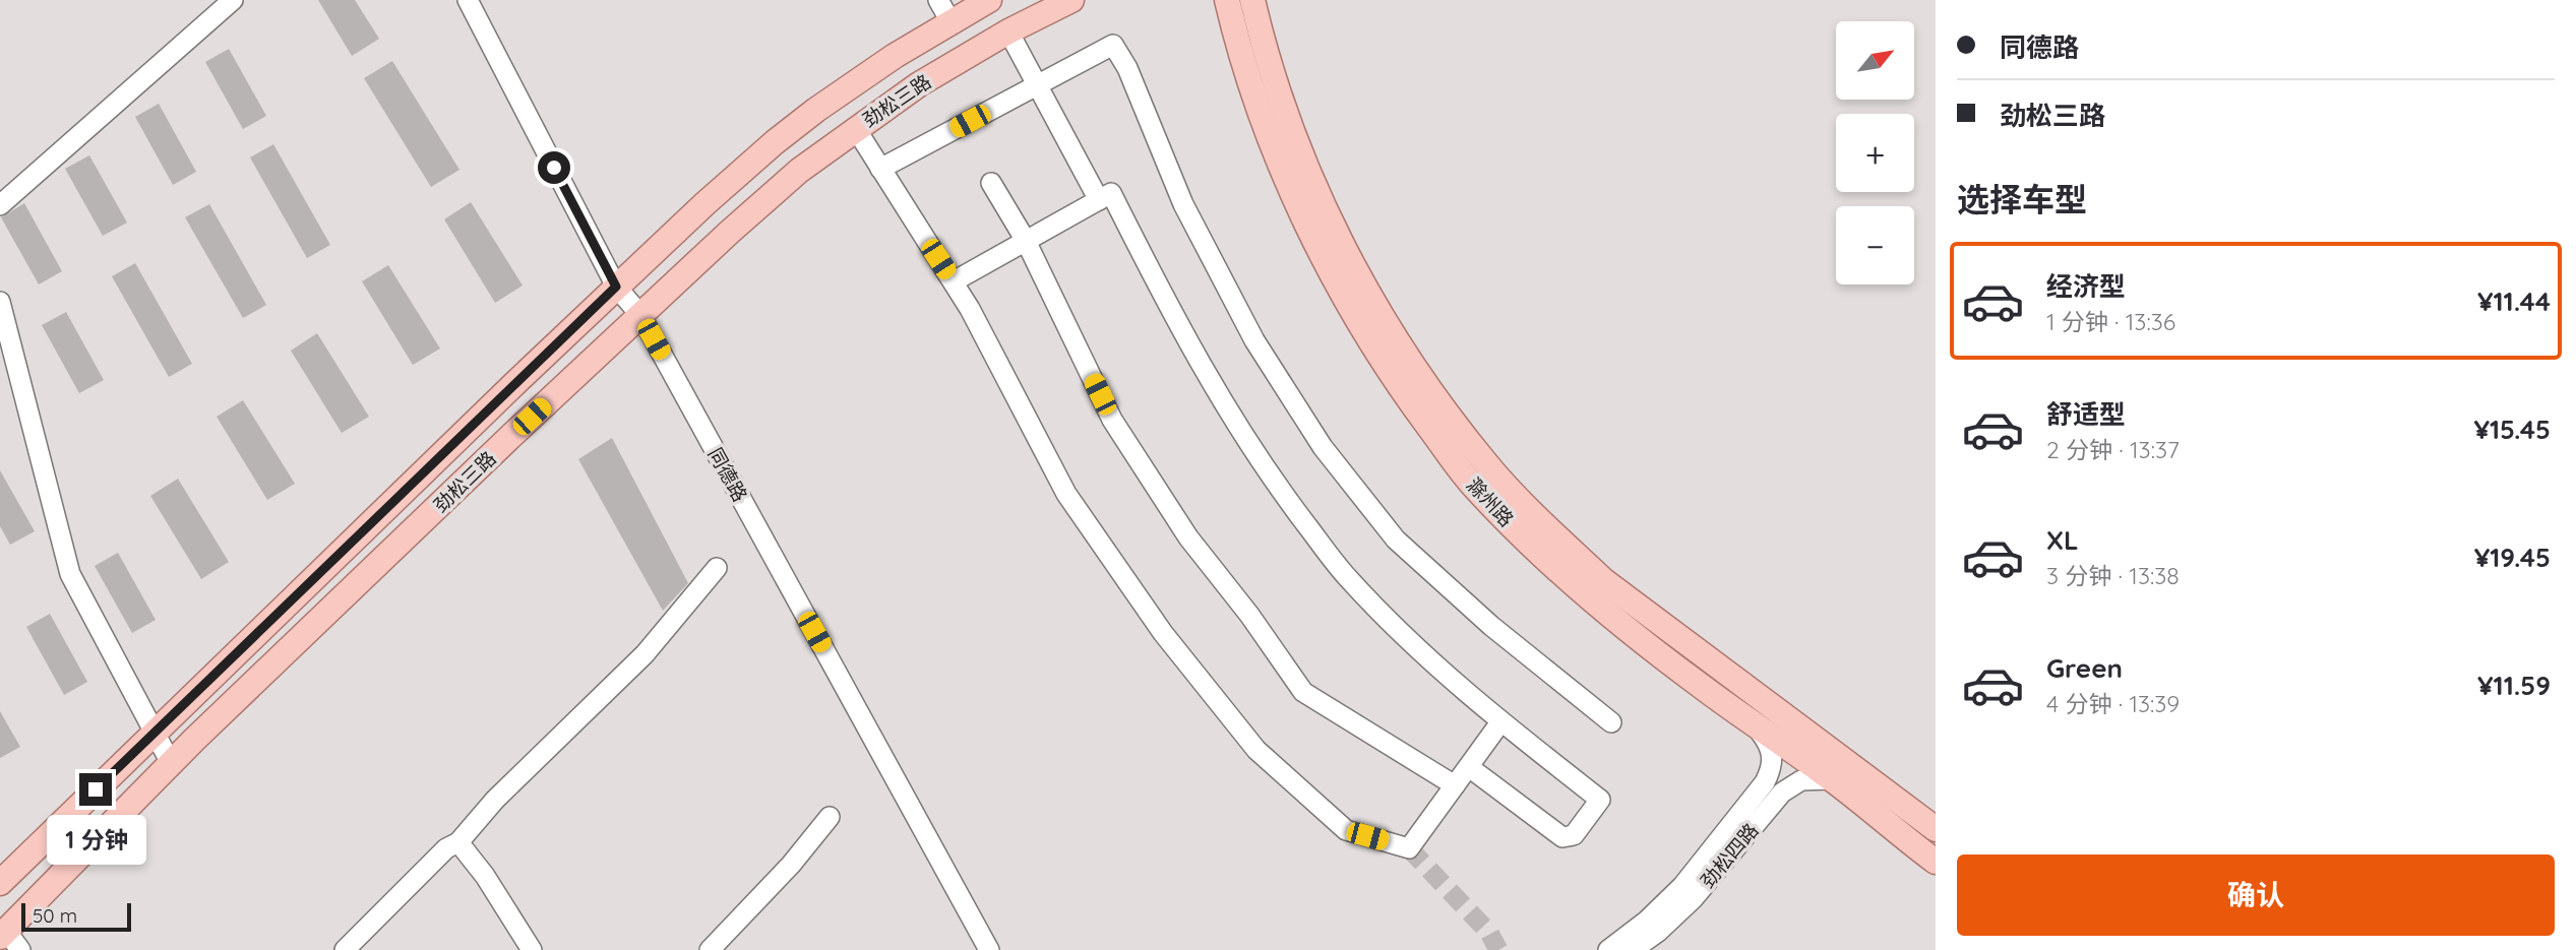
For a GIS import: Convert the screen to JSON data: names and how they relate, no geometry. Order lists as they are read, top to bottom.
{
  "streets": {
    "main road": ["劲松三路", "滁州路"],
    "street": ["同德路", "劲松四路"]
  },
  "crossings": [
    ["劲松三路", "同德路"],
    ["滁州路", "劲松四路"]
  ],
  "scale_bar": "50 m",
  "north": "top right",
  "page": {
    "banner": ["同德路", "劲松三路"],
    "map_buttons": ["+", "−"],
    "heading": "选择车型",
    "list": [
      {
        "name": "经济型",
        "note": "1 分钟 · 13:36",
        "value": "¥11.44"
      },
      {
        "name": "舒适型",
        "note": "2 分钟 · 13:37",
        "value": "¥15.45"
      },
      {
        "name": "XL",
        "note": "3 分钟 · 13:38",
        "value": "¥19.45"
      },
      {
        "name": "Green",
        "note": "4 分钟 · 13:39",
        "value": "¥11.59"
      }
    ],
    "bubble": "1 分钟",
    "buttons": "确认",
    "scale": "50 m"
  }
}
